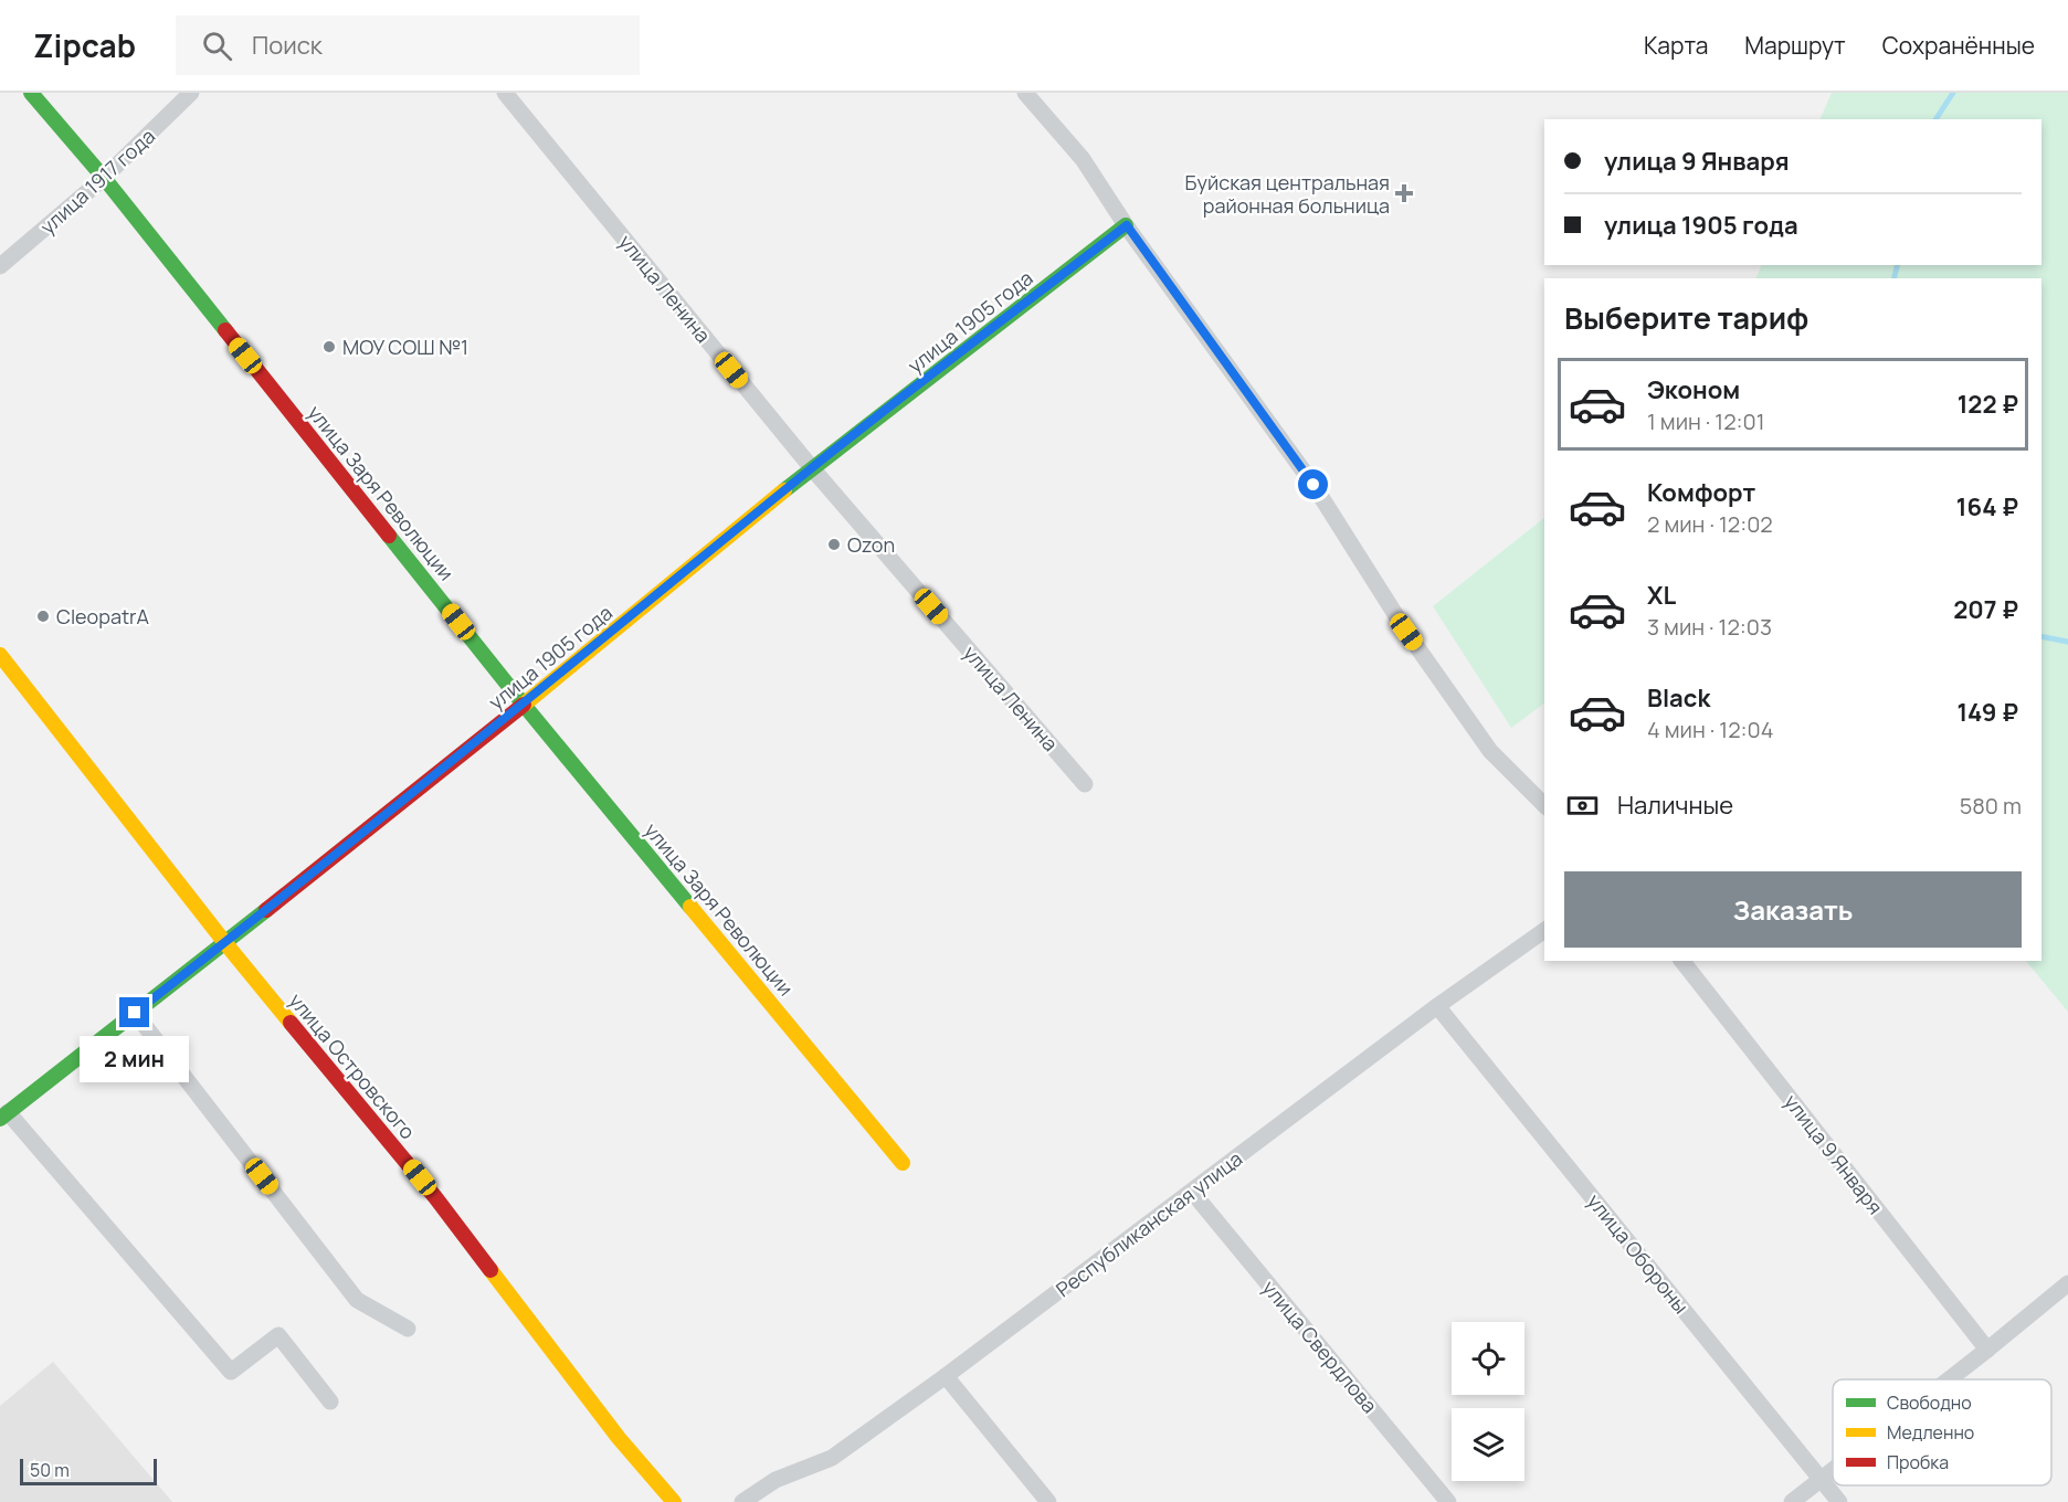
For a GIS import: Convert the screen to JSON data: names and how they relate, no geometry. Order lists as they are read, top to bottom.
{
  "streets": {
    "street": [
      "улица 1917 года",
      "улица Ленина",
      "улица 1905 года",
      "улица Заря Революции",
      "улица Островского",
      "улица 9 Января",
      "Республиканская улица",
      "улица Обороны",
      "улица Свердлова"
    ]
  },
  "crossings": [
    ["улица 1917 года", "улица Заря Революции"],
    ["улица Ленина", "улица 1905 года"],
    ["улица 1905 года", "улица Заря Революции"],
    ["улица 1905 года", "улица Островского"],
    ["Республиканская улица", "улица Обороны"],
    ["Республиканская улица", "улица Свердлова"]
  ],
  "places": {
    "health": ["Буйская центральная районная больница"],
    "other": ["МОУ СОШ №1", "Ozon", "CleopatrA"]
  },
  "legend": ["Свободно", "Медленно", "Пробка"],
  "scale_bar": "50 m",
  "page": {
    "header": "Zipcab",
    "search": "Поиск",
    "nav": ["Карта", "Маршрут", "Сохранённые"],
    "banner": ["улица 9 Января", "улица 1905 года"],
    "heading": "Выберите тариф",
    "list": [
      {
        "name": "Эконом",
        "note": "1 мин · 12:01",
        "value": "122 ₽"
      },
      {
        "name": "Комфорт",
        "note": "2 мин · 12:02",
        "value": "164 ₽"
      },
      {
        "name": "XL",
        "note": "3 мин · 12:03",
        "value": "207 ₽"
      },
      {
        "name": "Black",
        "note": "4 мин · 12:04",
        "value": "149 ₽"
      }
    ],
    "pay": ["Наличные", "580 m"],
    "buttons": "Заказать",
    "bubble": "2 мин",
    "scale": "50 m"
  }
}
